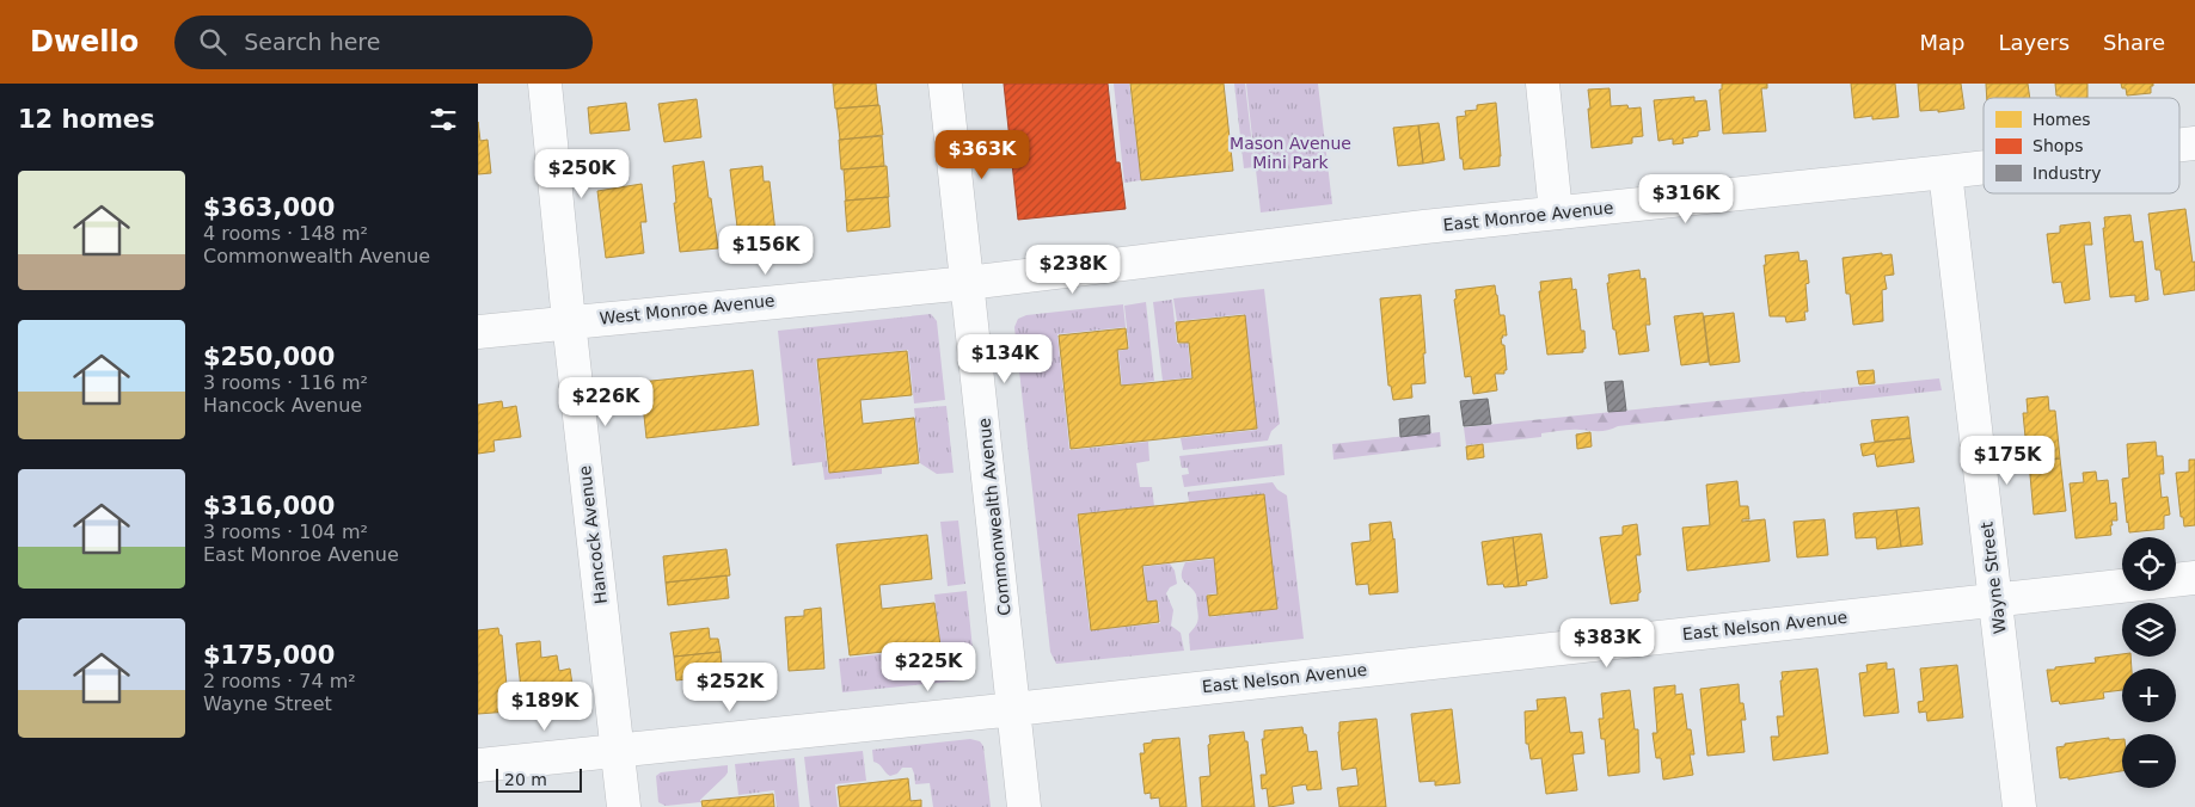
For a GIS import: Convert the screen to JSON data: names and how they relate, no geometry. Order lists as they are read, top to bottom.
{
  "streets": {
    "street": [
      "East Monroe Avenue",
      "West Monroe Avenue",
      "Commonwealth Avenue",
      "Hancock Avenue",
      "Wayne Street",
      "East Nelson Avenue"
    ]
  },
  "crossings": [
    ["East Monroe Avenue", "West Monroe Avenue"],
    ["East Monroe Avenue", "Commonwealth Avenue"],
    ["East Monroe Avenue", "Wayne Street"],
    ["West Monroe Avenue", "Commonwealth Avenue"],
    ["West Monroe Avenue", "Hancock Avenue"],
    ["Commonwealth Avenue", "East Nelson Avenue"],
    ["Hancock Avenue", "East Nelson Avenue"],
    ["Wayne Street", "East Nelson Avenue"]
  ],
  "parks": ["Mason Avenue Mini Park"],
  "legend": ["Homes", "Shops", "Industry"],
  "scale_bar": "20 m",
  "page": {
    "header": "Dwello",
    "search": "Search here",
    "nav": ["Map", "Layers", "Share"],
    "heading": "12 homes",
    "price": [
      "$363K",
      "$250K",
      "$316K",
      "$156K",
      "$238K",
      "$134K",
      "$226K",
      "$175K",
      "$383K",
      "$225K",
      "$252K",
      "$189K"
    ],
    "list": [
      {
        "name": "$363,000",
        "note": "4 rooms · 148 m² · Commonwealth Avenue"
      },
      {
        "name": "$250,000",
        "note": "3 rooms · 116 m² · Hancock Avenue"
      },
      {
        "name": "$316,000",
        "note": "3 rooms · 104 m² · East Monroe Avenue"
      },
      {
        "name": "$175,000",
        "note": "2 rooms · 74 m² · Wayne Street"
      }
    ],
    "map_buttons": ["+", "−"],
    "scale": "20 m"
  }
}
